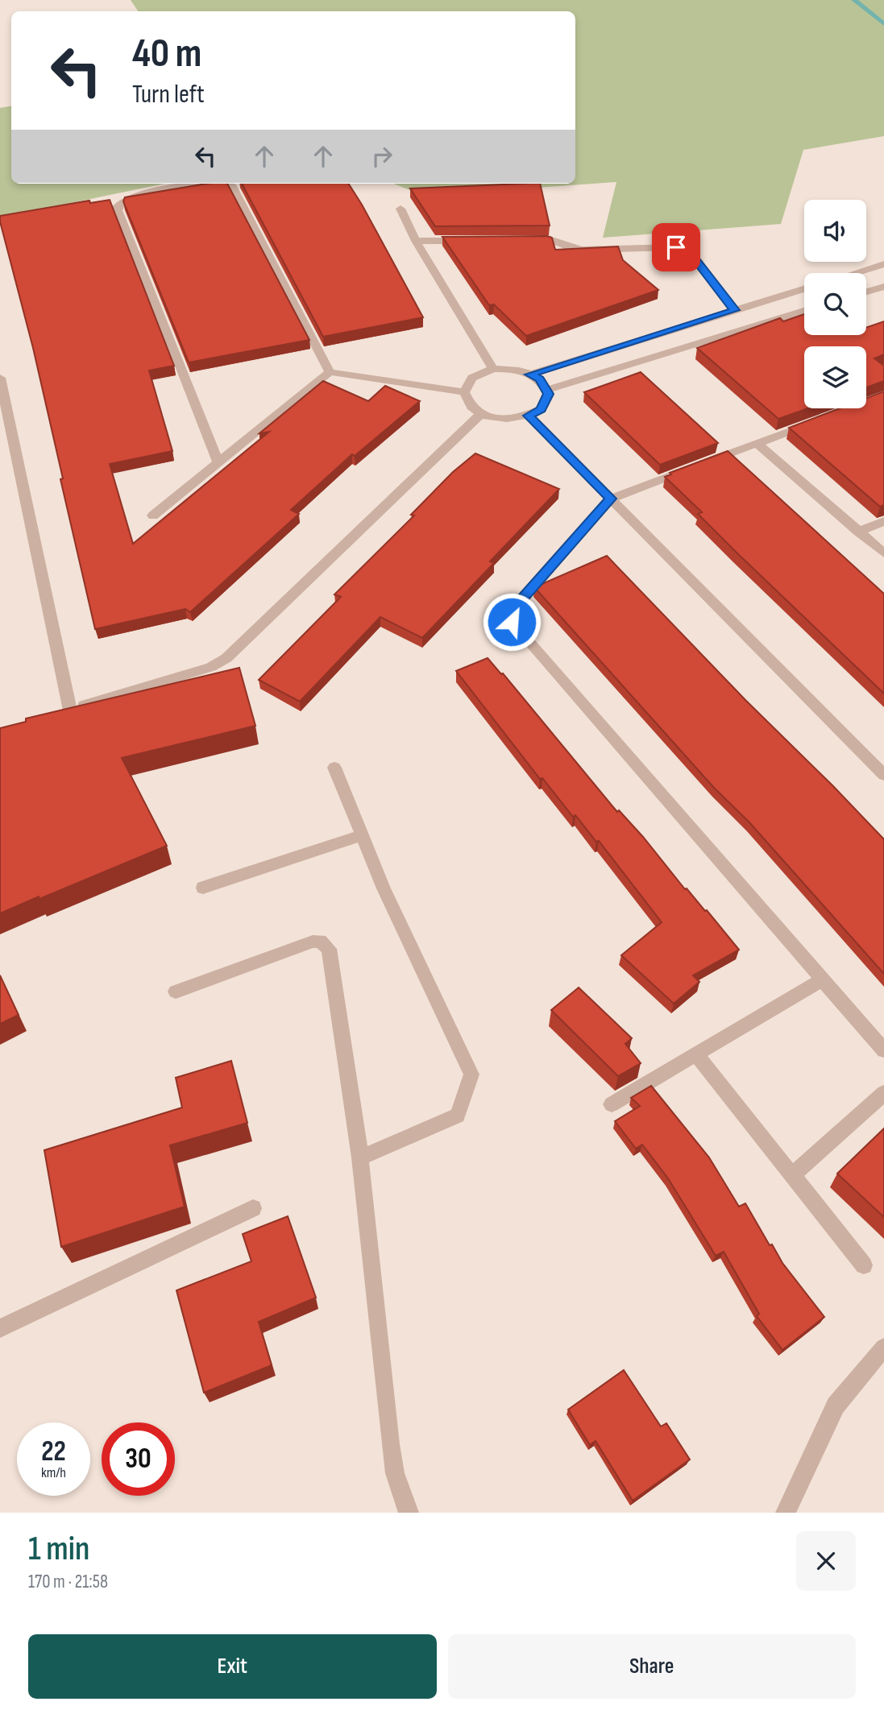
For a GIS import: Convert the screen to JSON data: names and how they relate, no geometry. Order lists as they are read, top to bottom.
{
  "page": {
    "turn": ["40 m", "Turn left"],
    "speed": "22 km/h",
    "limit": "30",
    "heading": ["1 min", "170 m · 21:58"],
    "buttons": ["Exit", "Share"]
  }
}
